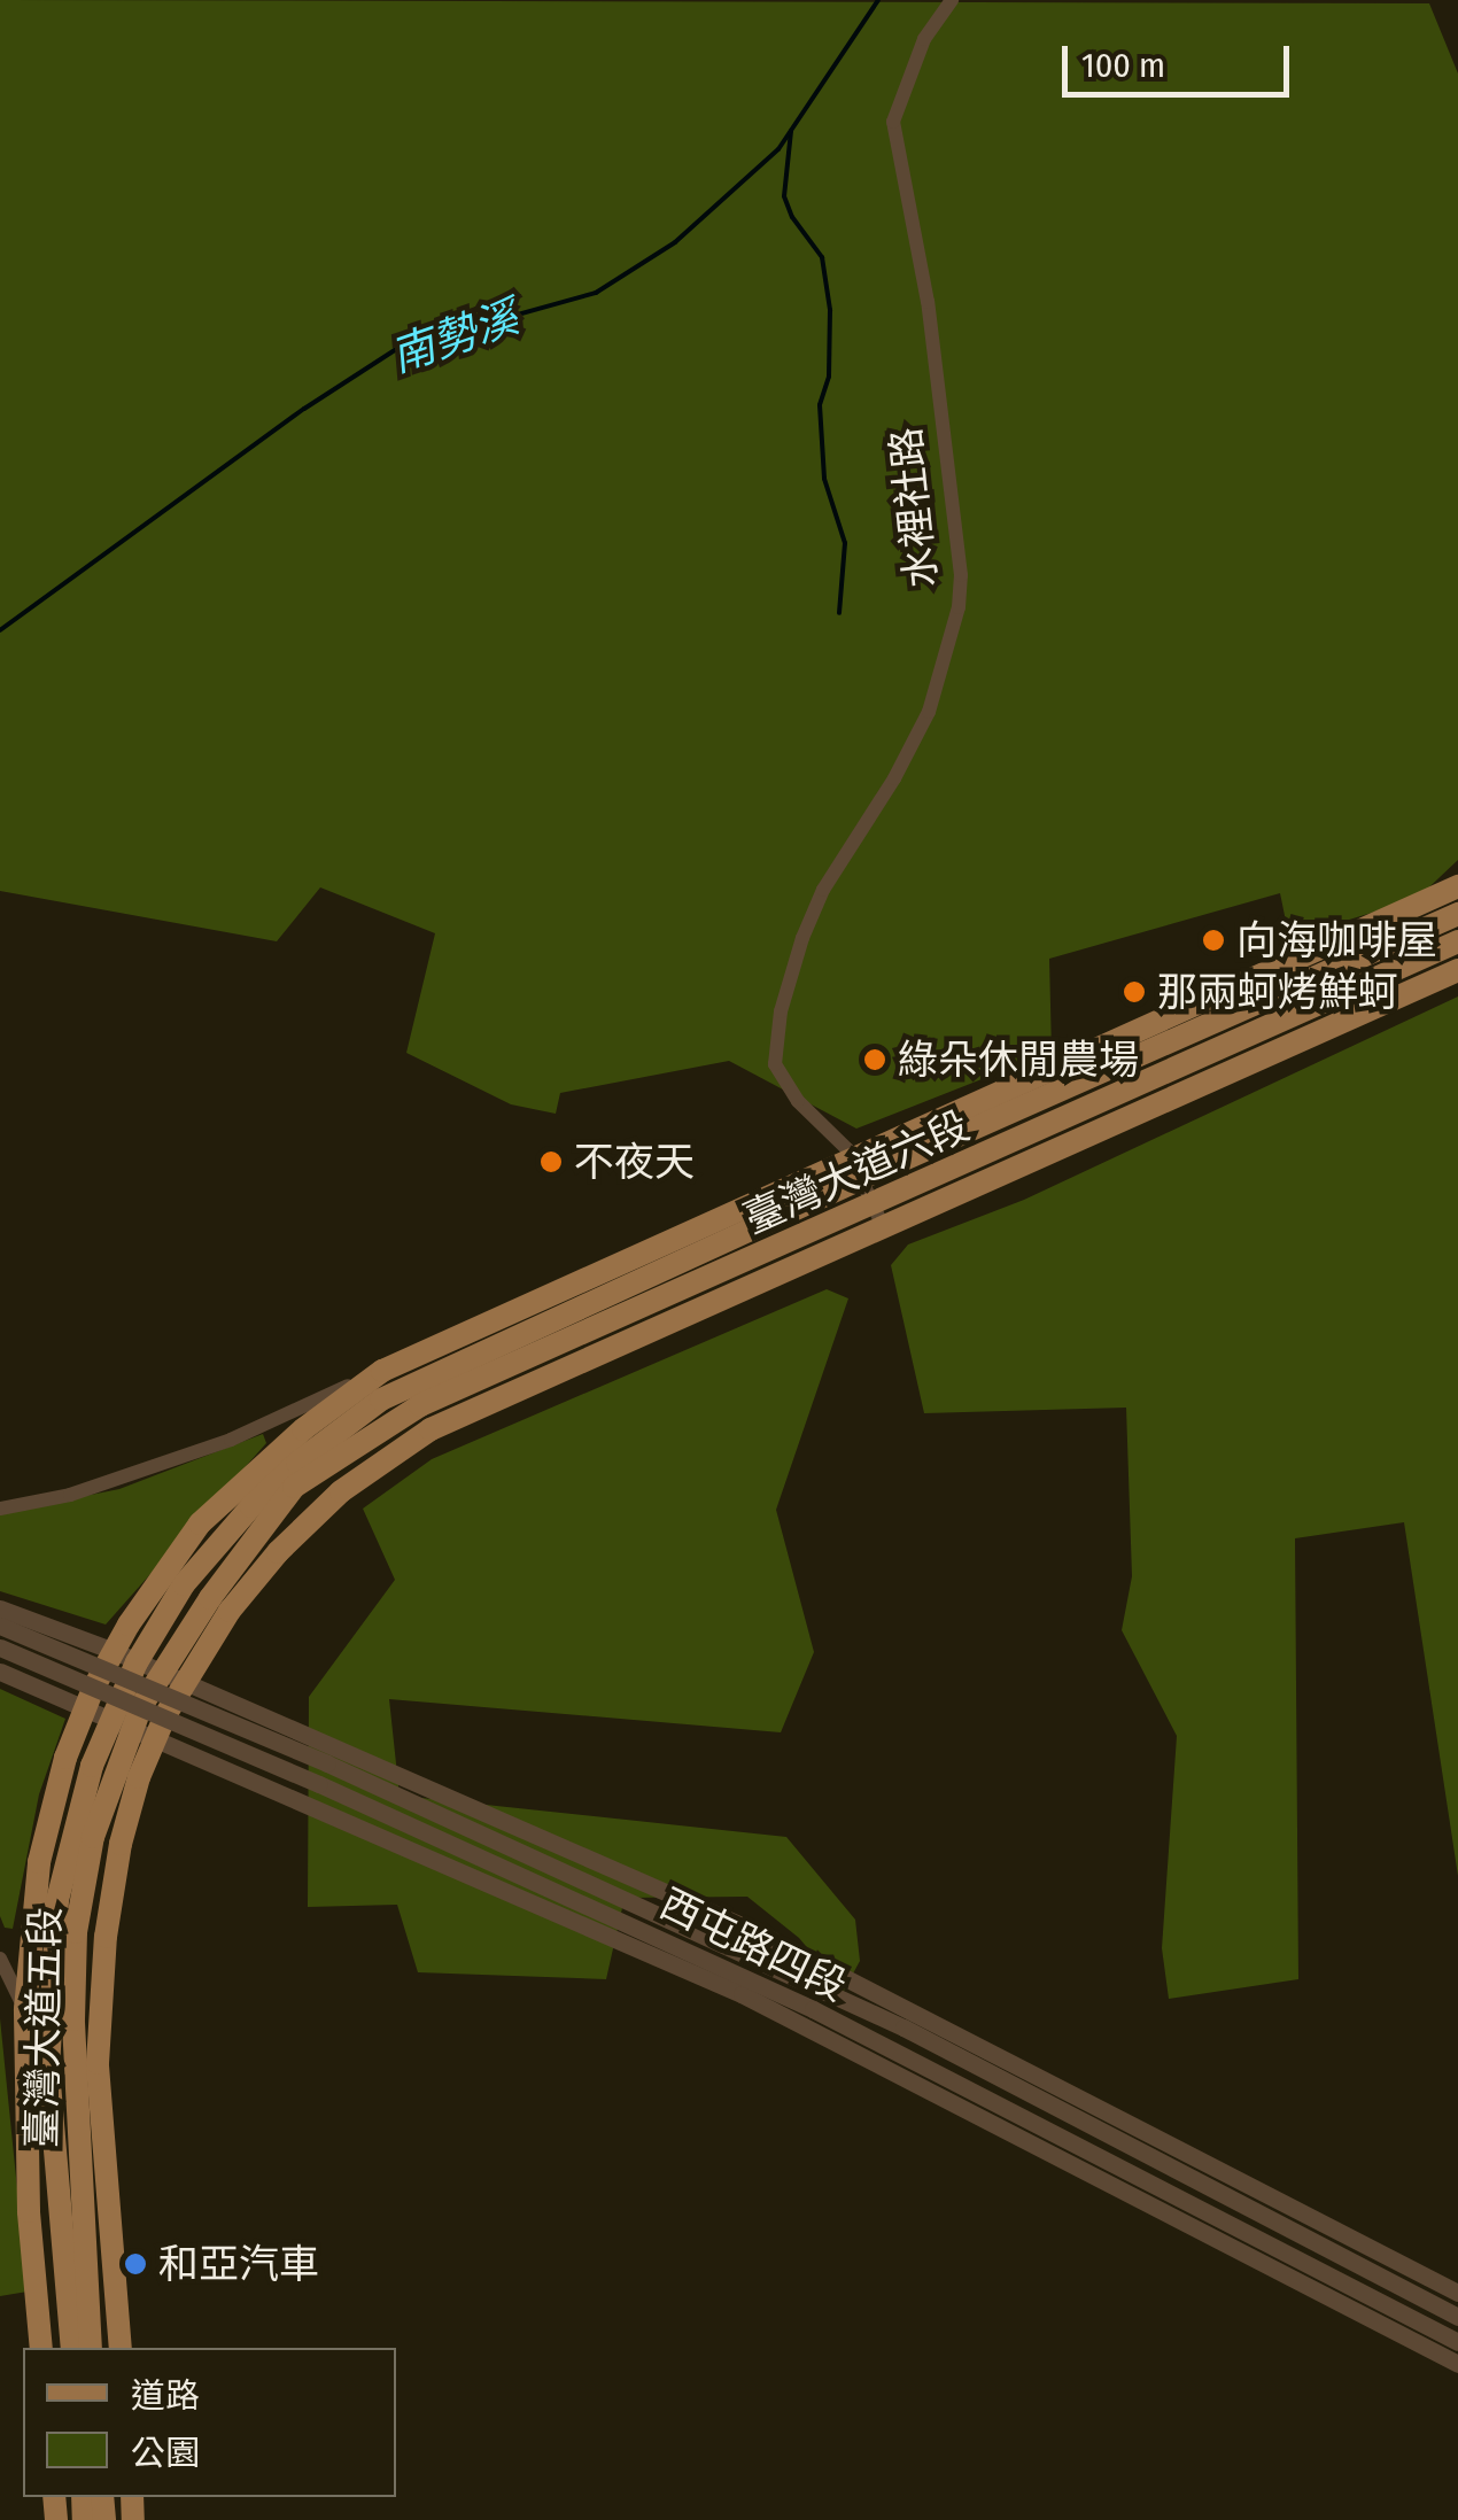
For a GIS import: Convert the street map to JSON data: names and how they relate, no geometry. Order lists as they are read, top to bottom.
{
  "streets": {
    "main road": ["臺灣大道六段", "臺灣大道五段"],
    "street": ["水裡社路", "西屯路四段"]
  },
  "crossings": [
    ["水裡社路", "臺灣大道六段"],
    ["臺灣大道六段", "臺灣大道五段"],
    ["西屯路四段", "臺灣大道五段"]
  ],
  "water": ["南勢溪"],
  "places": [
    "向海咖啡屋",
    "那兩蚵烤鮮蚵",
    "綠朵休閒農場",
    "不夜天",
    "和亞汽車"
  ],
  "legend": ["道路", "公園"],
  "scale_bar": "100 m"
}
